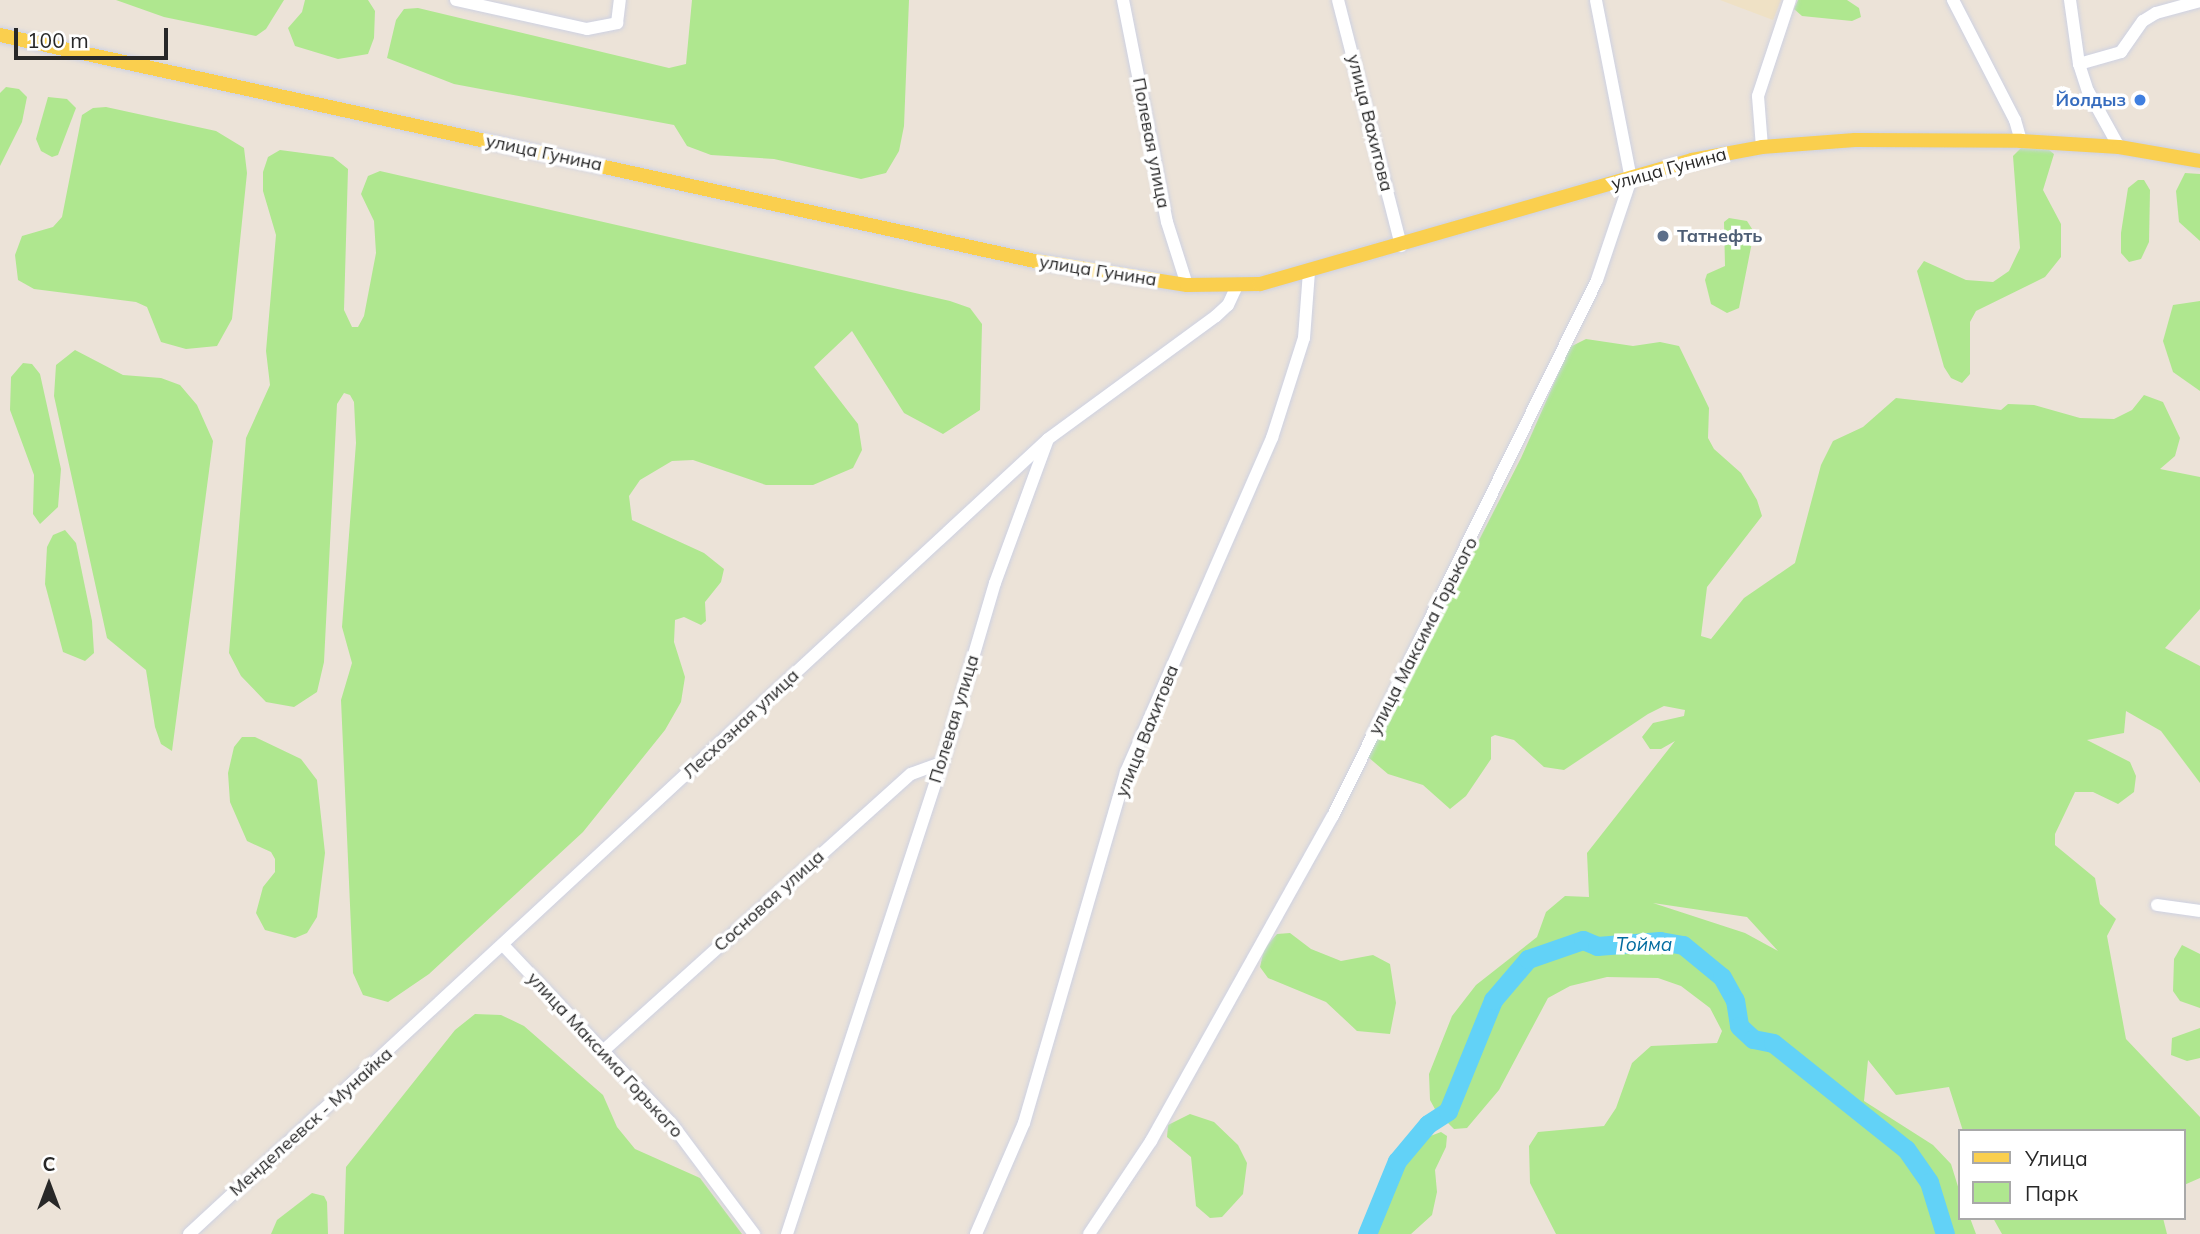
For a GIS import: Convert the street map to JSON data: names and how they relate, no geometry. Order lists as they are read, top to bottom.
{
  "streets": {
    "main road": ["улица Гунина"],
    "street": [
      "улица Вахитова",
      "Полевая улица",
      "улица Максима Горького",
      "Лесхозная улица",
      "Сосновая улица",
      "Менделеевск - Мунайка"
    ]
  },
  "crossings": [
    ["улица Вахитова", "улица Гунина"],
    ["Полевая улица", "улица Гунина"],
    ["Полевая улица", "Лесхозная улица"],
    ["Полевая улица", "Сосновая улица"],
    ["улица Гунина", "улица Максима Горького"],
    ["улица Максима Горького", "Лесхозная улица"],
    ["улица Максима Горького", "Сосновая улица"],
    ["Лесхозная улица", "Менделеевск - Мунайка"]
  ],
  "water": ["Тойма"],
  "places": ["Йолдыз", "Татнефть"],
  "legend": ["Улица", "Парк"],
  "scale_bar": "100 m",
  "north": "top"
}
